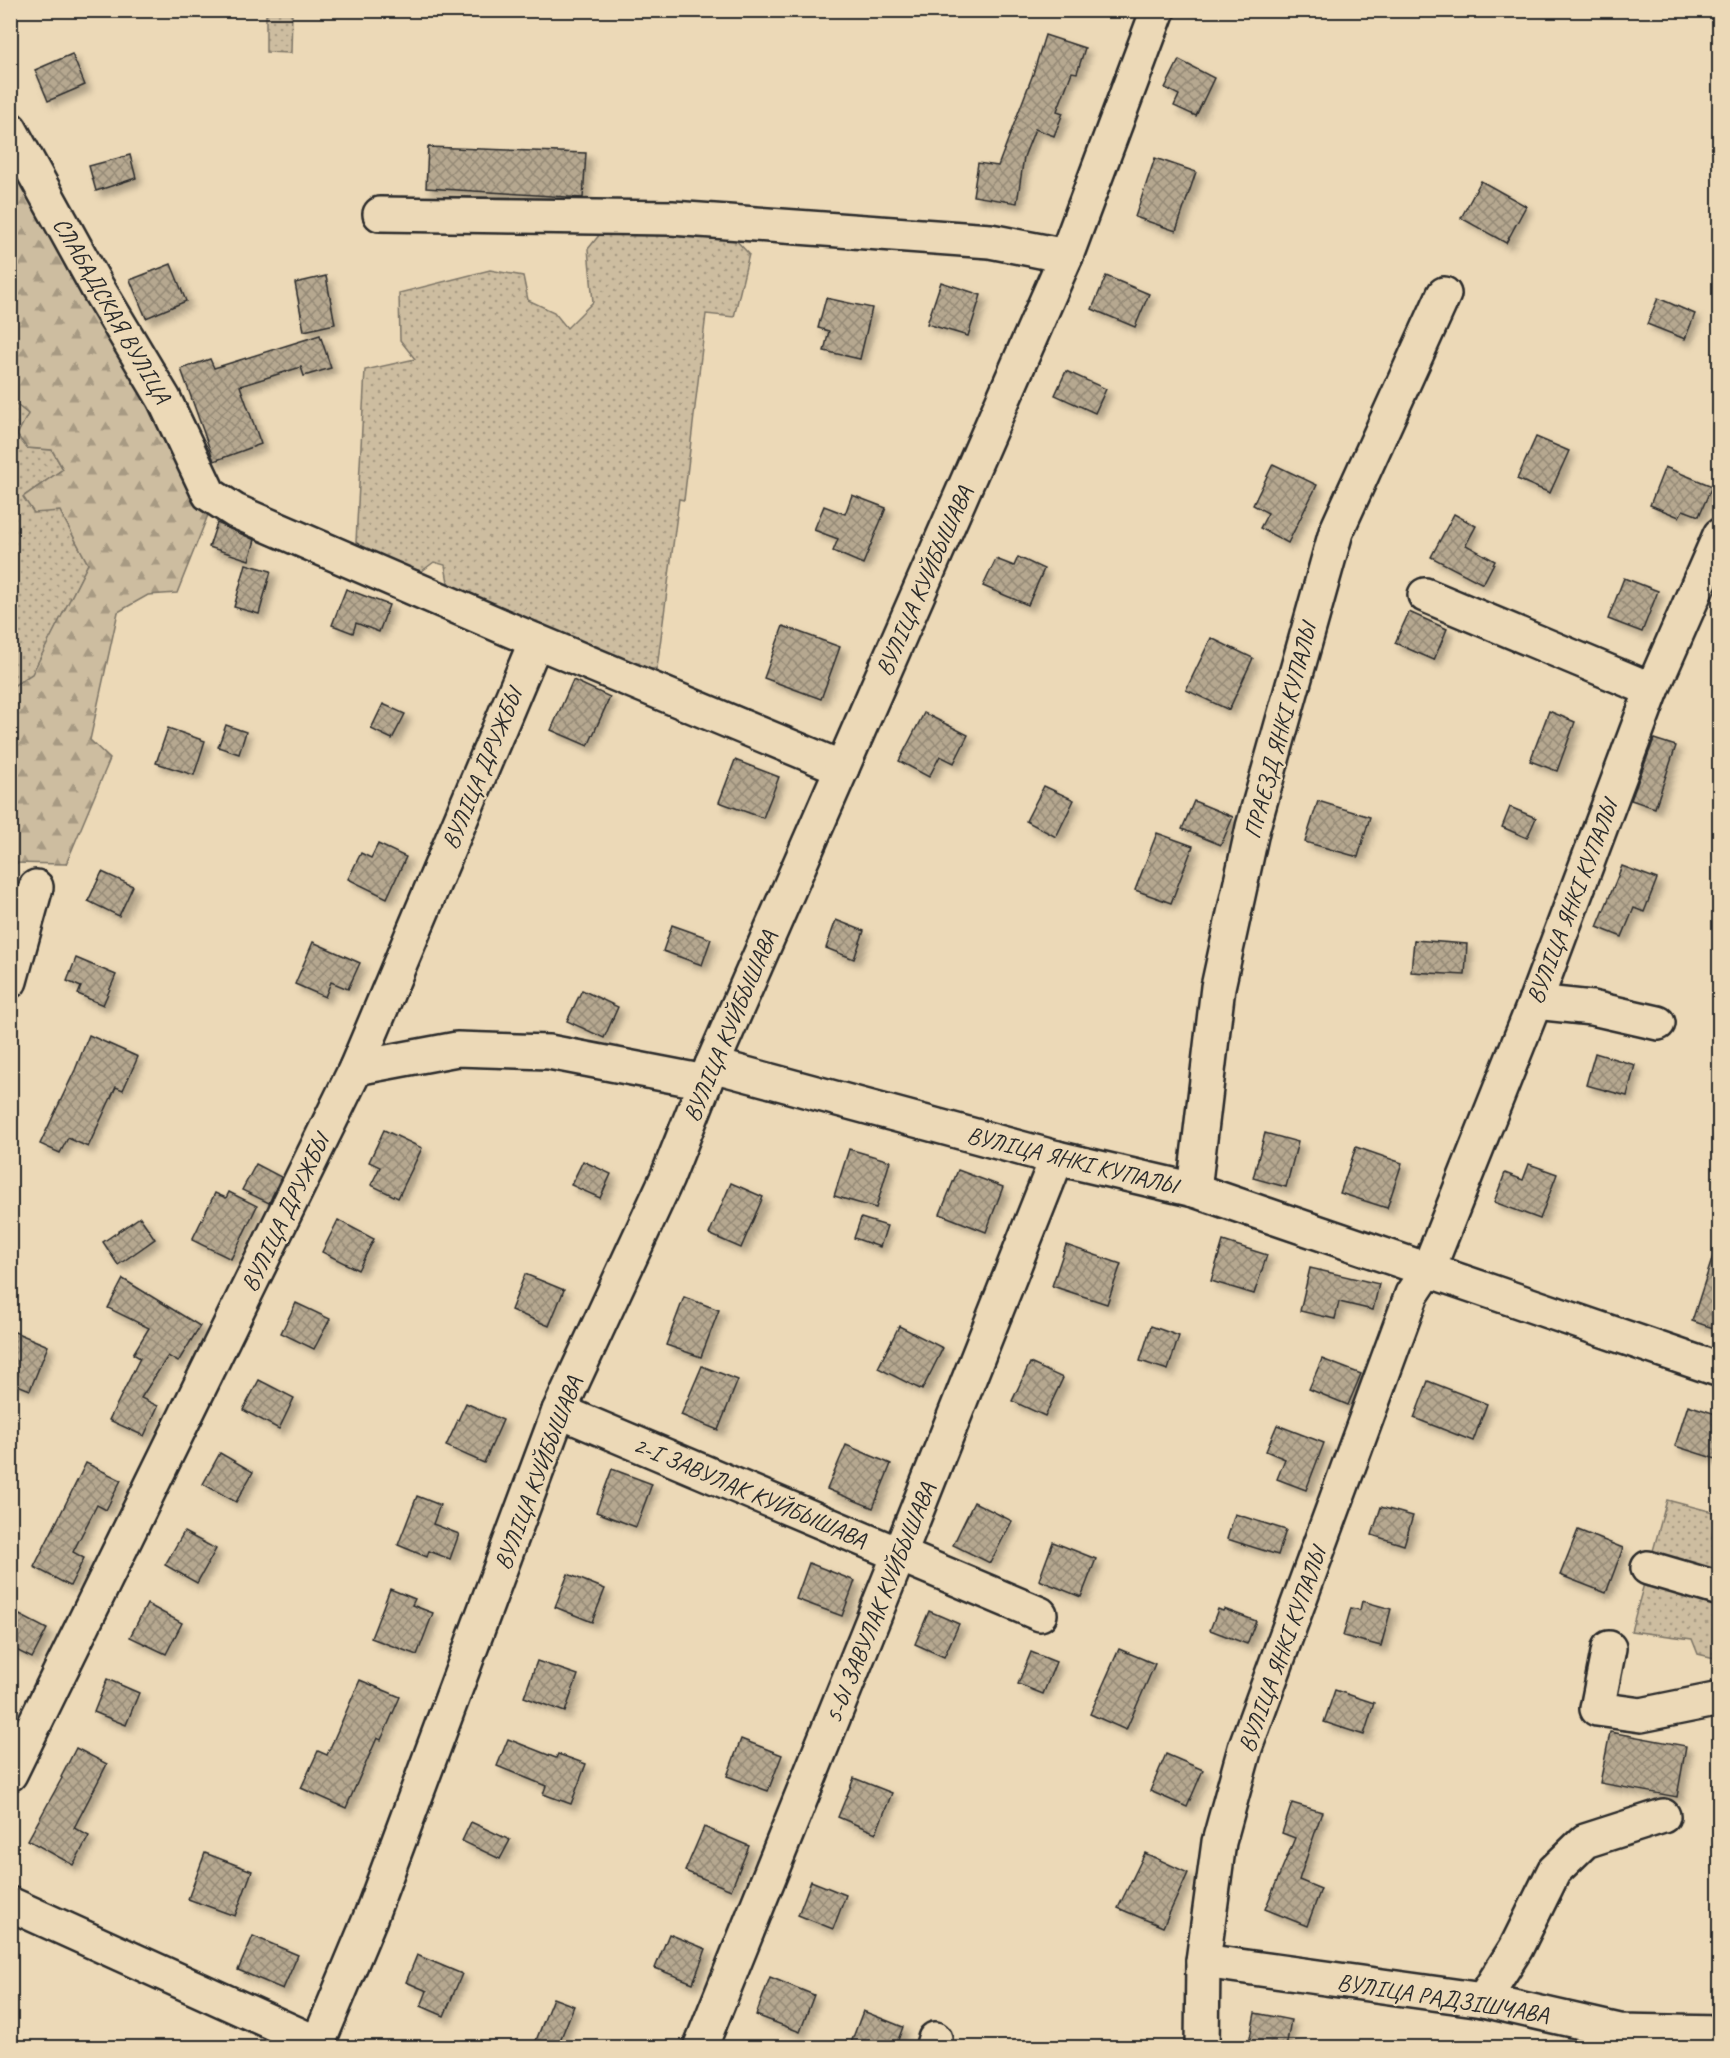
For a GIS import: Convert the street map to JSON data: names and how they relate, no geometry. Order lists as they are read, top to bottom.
{
  "streets": {
    "street": [
      "СЛАБАДСКАЯ ВУЛІЦА",
      "ВУЛІЦА КУЙБЫШАВА",
      "ПРАЕЗД ЯНКІ КУПАЛЫ",
      "ВУЛІЦА ДРУЖБЫ",
      "ВУЛІЦА ЯНКІ КУПАЛЫ",
      "2-І ЗАВУЛАК КУЙБЫШАВА",
      "5-Ы ЗАВУЛАК КУЙБЫШАВА",
      "ВУЛІЦА РАДЗІШЧАВА"
    ]
  },
  "crossings": [
    ["СЛАБАДСКАЯ ВУЛІЦА", "ВУЛІЦА ДРУЖБЫ"],
    ["ВУЛІЦА КУЙБЫШАВА", "ВУЛІЦА ЯНКІ КУПАЛЫ"],
    ["ВУЛІЦА КУЙБЫШАВА", "2-І ЗАВУЛАК КУЙБЫШАВА"],
    ["ПРАЕЗД ЯНКІ КУПАЛЫ", "ВУЛІЦА ЯНКІ КУПАЛЫ"],
    ["ВУЛІЦА ДРУЖБЫ", "ВУЛІЦА ЯНКІ КУПАЛЫ"],
    ["ВУЛІЦА ЯНКІ КУПАЛЫ", "5-Ы ЗАВУЛАК КУЙБЫШАВА"],
    ["ВУЛІЦА ЯНКІ КУПАЛЫ", "ВУЛІЦА РАДЗІШЧАВА"],
    ["2-І ЗАВУЛАК КУЙБЫШАВА", "5-Ы ЗАВУЛАК КУЙБЫШАВА"]
  ]
}
